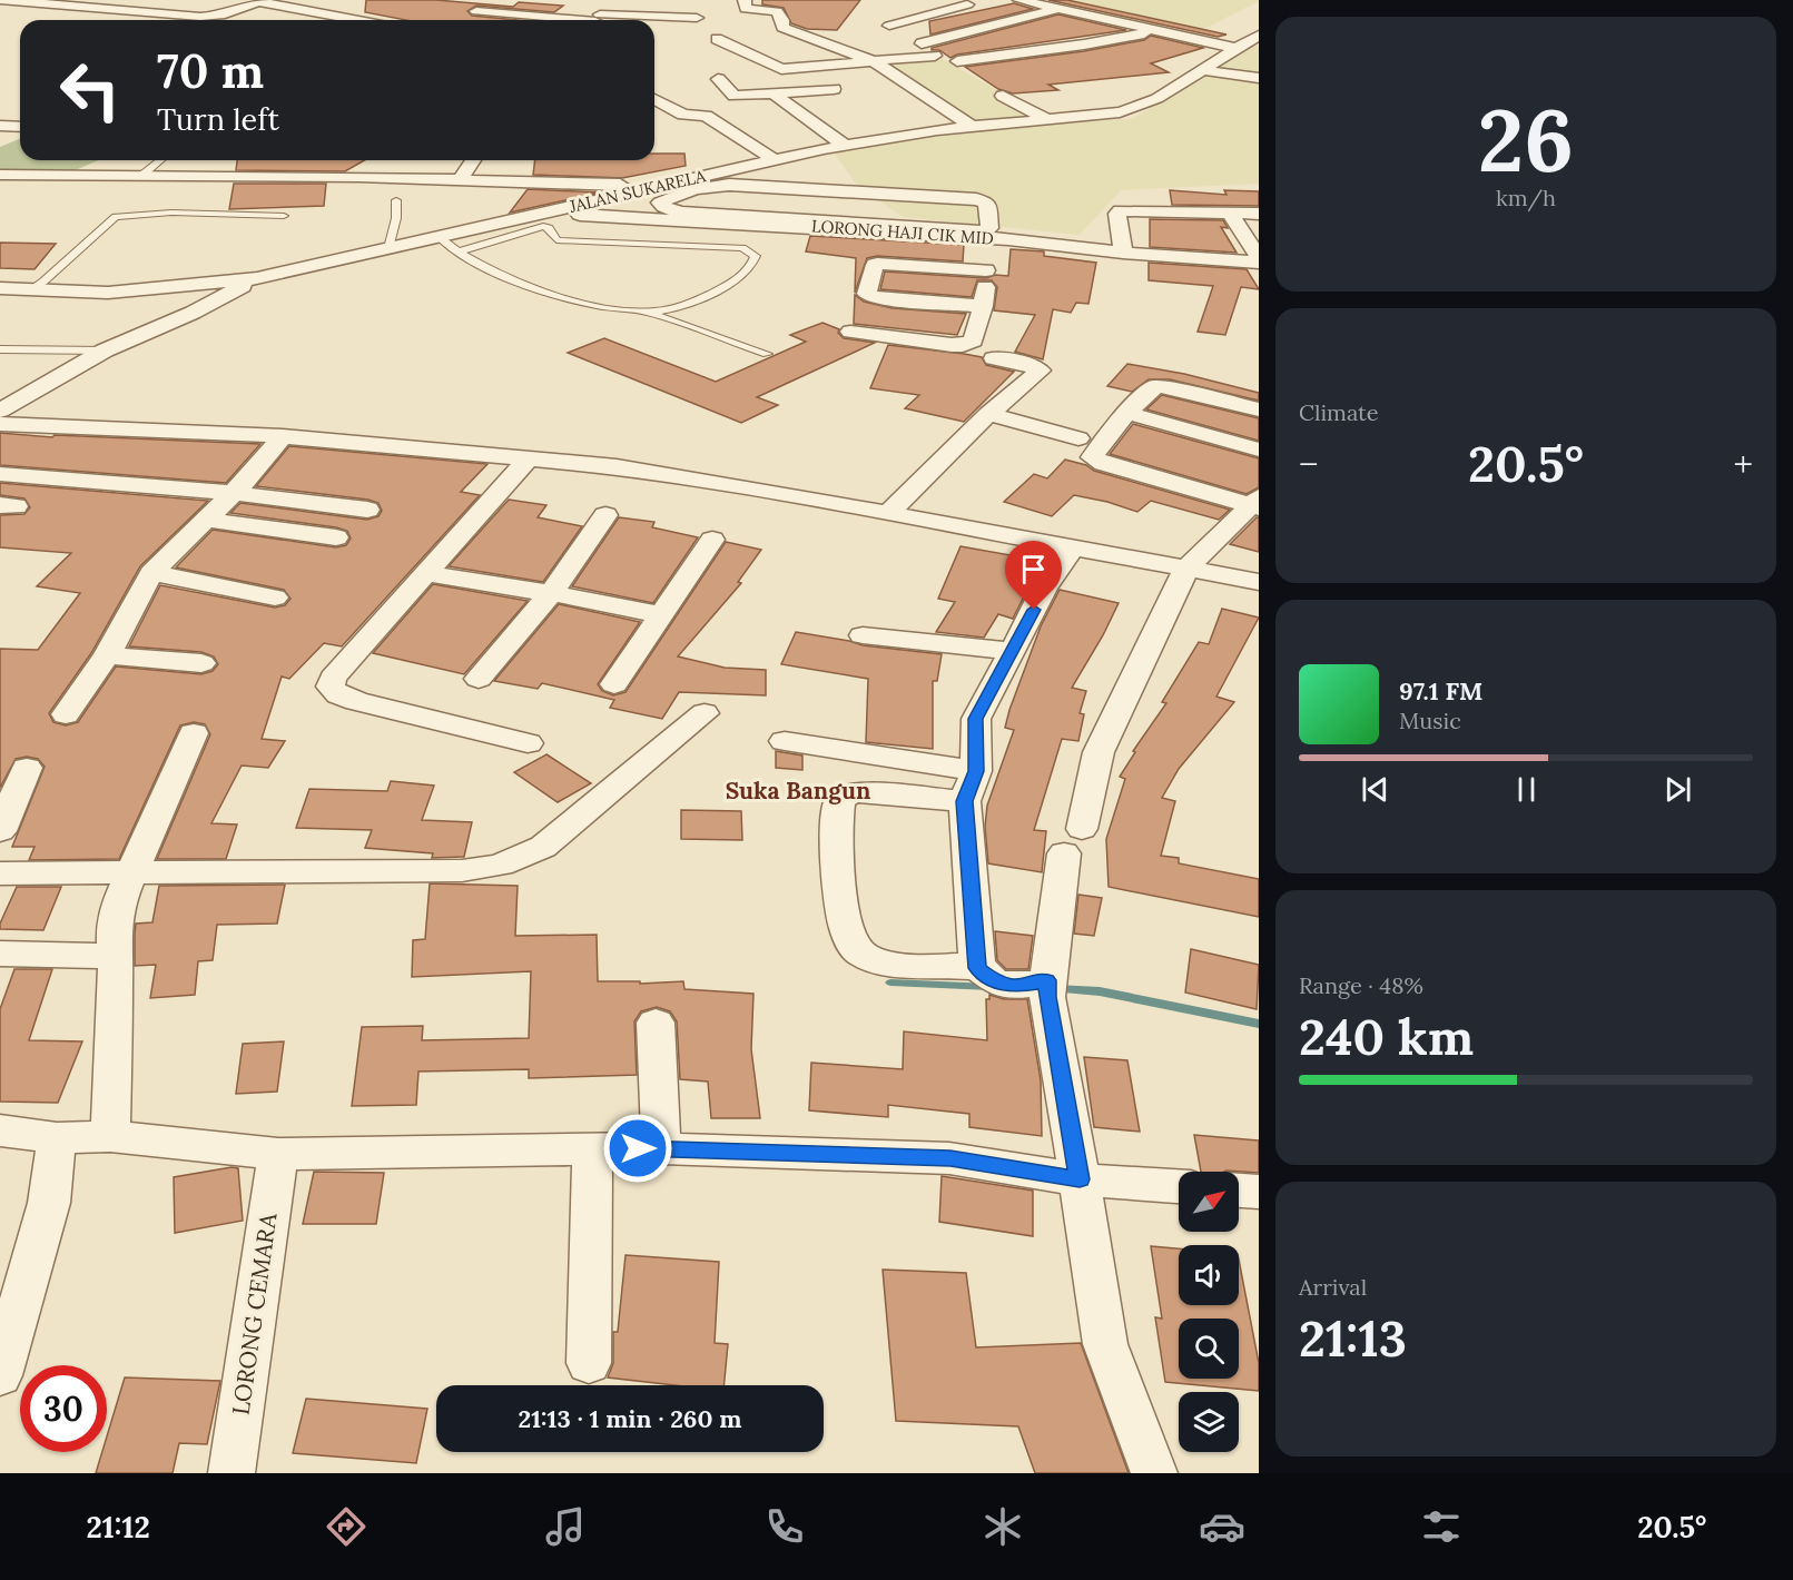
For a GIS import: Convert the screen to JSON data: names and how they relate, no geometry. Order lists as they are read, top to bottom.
{
  "streets": {
    "street": ["JALAN SUKARELA", "LORONG HAJI CIK MID", "LORONG CEMARA"]
  },
  "crossings": [
    ["JALAN SUKARELA", "LORONG HAJI CIK MID"]
  ],
  "districts": ["Suka Bangun"],
  "north": "top right",
  "page": {
    "tile": [
      ["26", "km/h"],
      "Climate",
      ["Range · 48%", "240 km"],
      ["Arrival", "21:13"]
    ],
    "turn": ["70 m", "Turn left"],
    "heat": ["−", "20.5°", "+"],
    "song": ["97.1 FM", "Music"],
    "limit": "30",
    "trip": "21:13 · 1 min · 260 m",
    "tabs": ["21:12", "20.5°"]
  }
}
